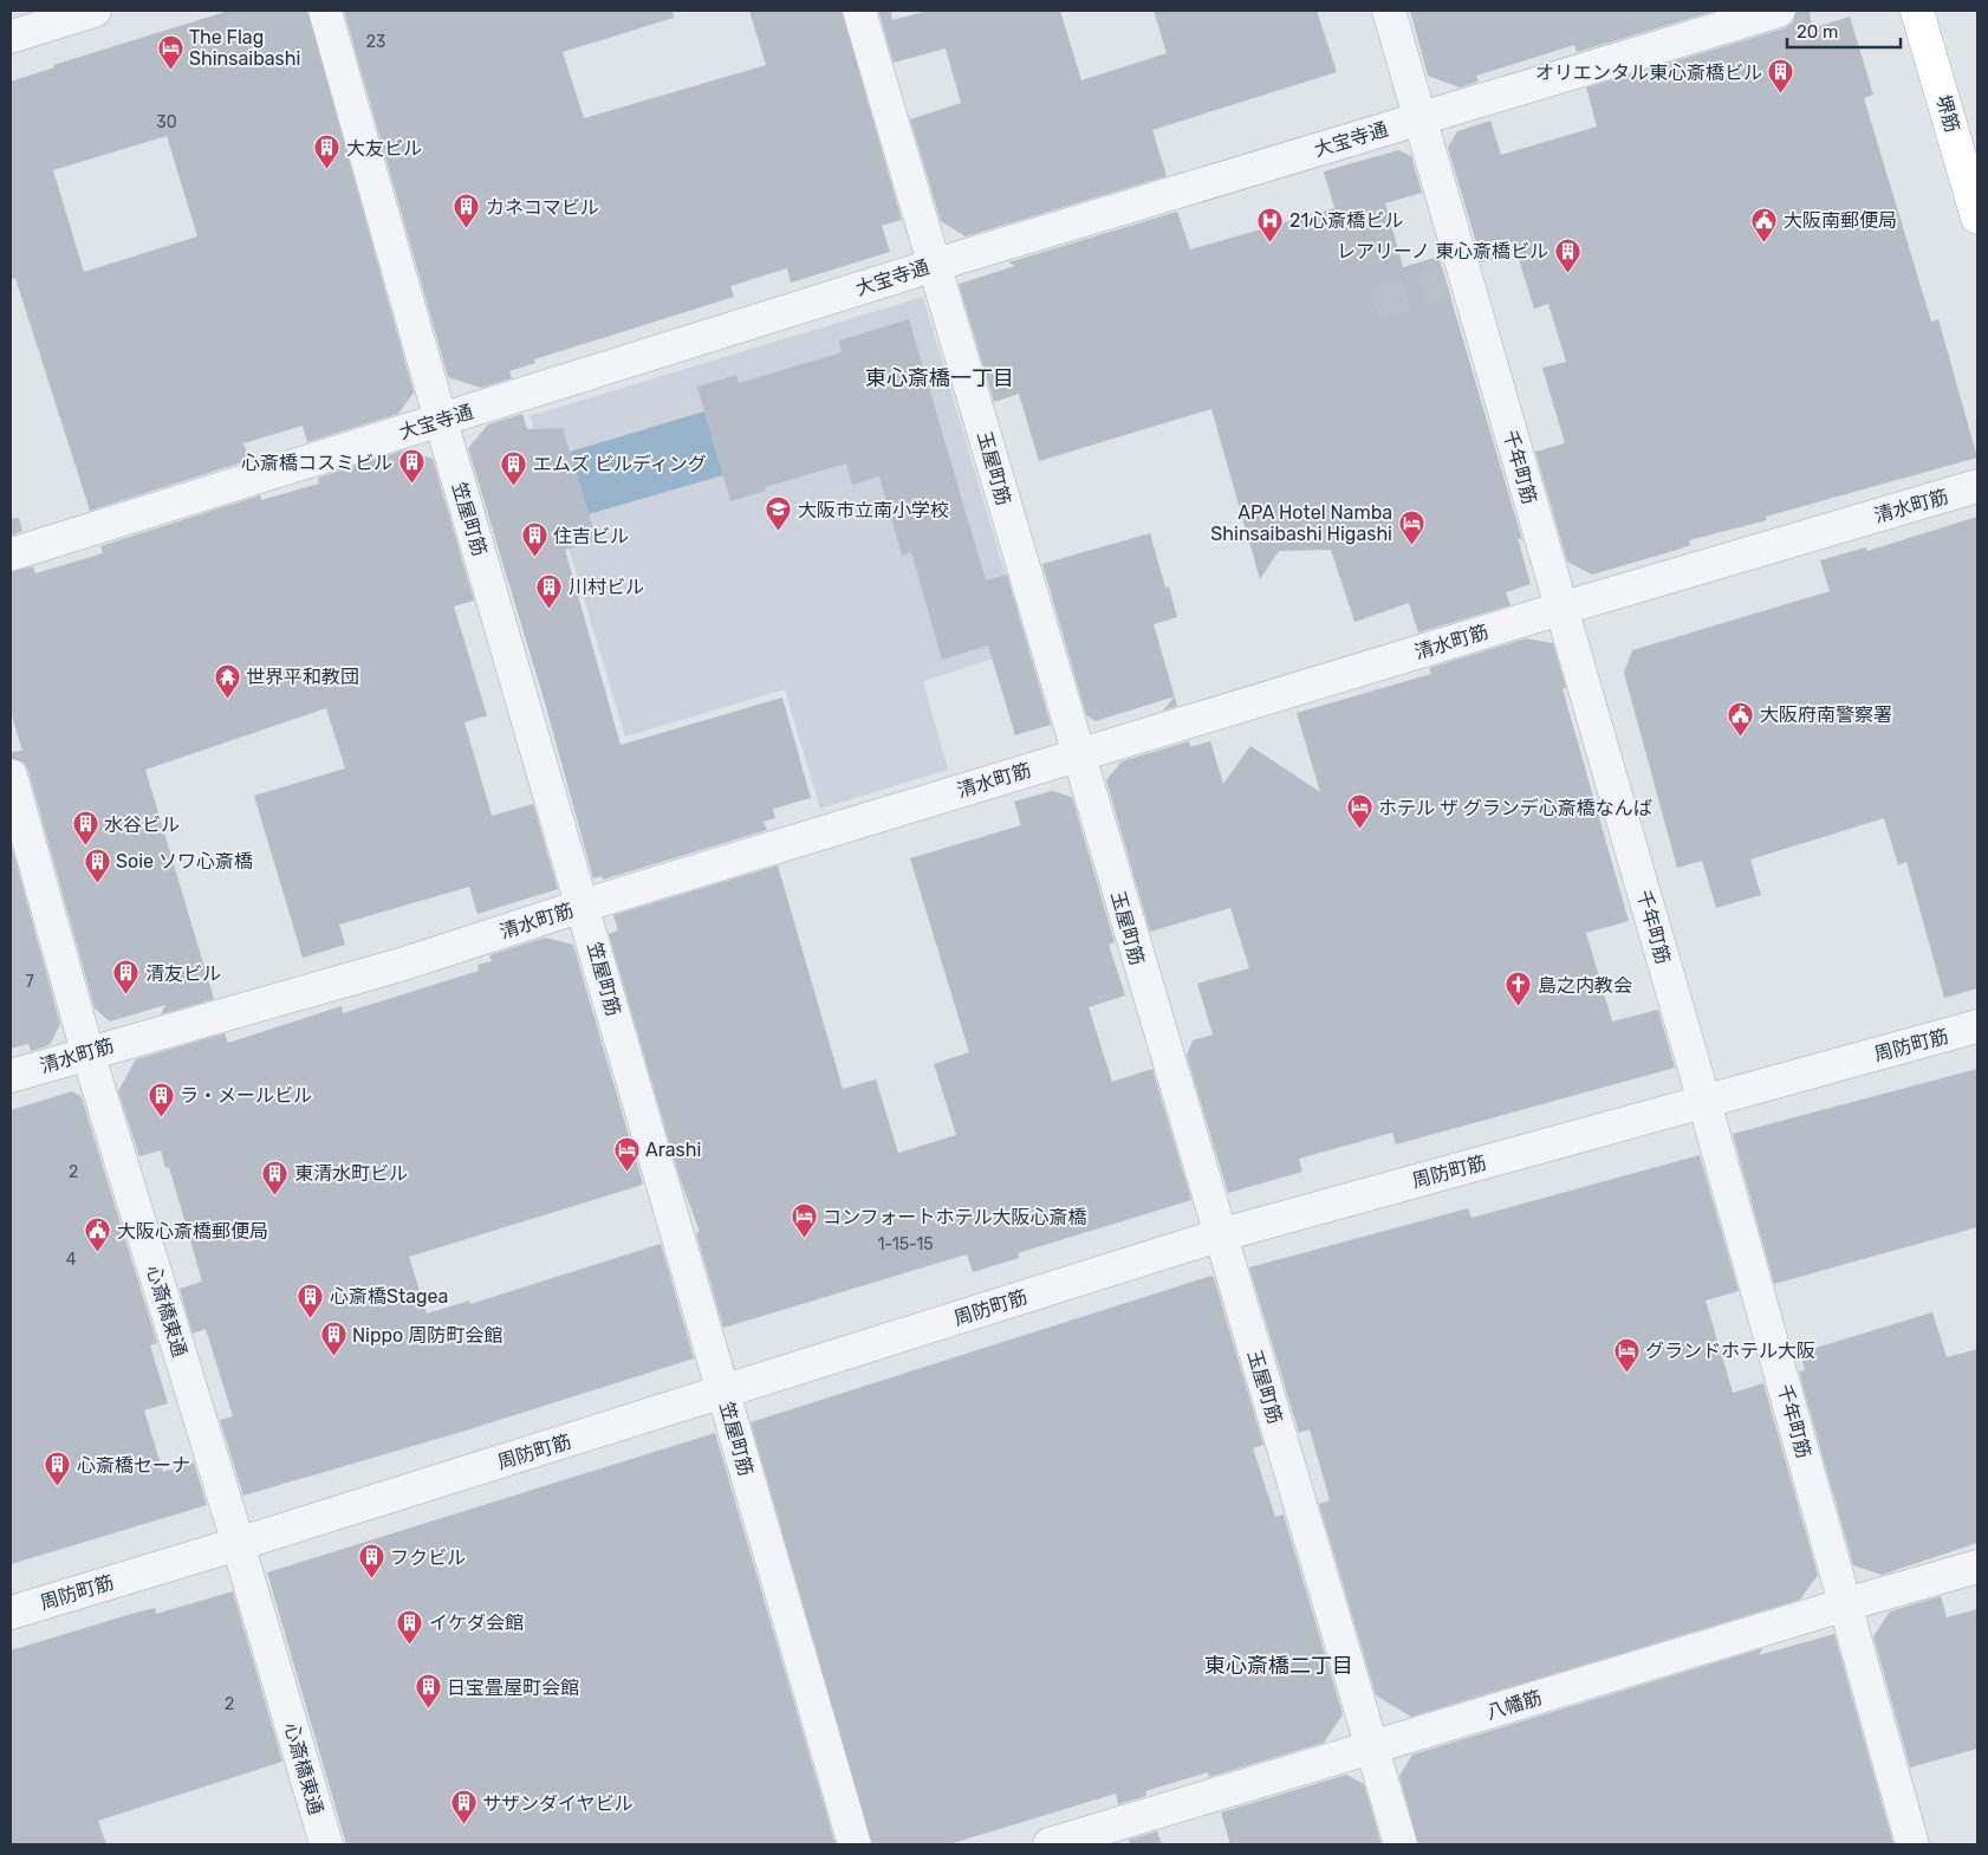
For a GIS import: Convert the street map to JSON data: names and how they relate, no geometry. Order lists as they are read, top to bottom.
{
  "streets": {
    "main road": ["堺筋"],
    "street": [
      "大宝寺通",
      "千年町筋",
      "玉屋町筋",
      "清水町筋",
      "笠屋町筋",
      "周防町筋",
      "心斎橋東通",
      "八幡筋"
    ]
  },
  "crossings": [
    ["大宝寺通", "千年町筋"],
    ["大宝寺通", "玉屋町筋"],
    ["大宝寺通", "笠屋町筋"],
    ["千年町筋", "清水町筋"],
    ["千年町筋", "周防町筋"],
    ["千年町筋", "八幡筋"],
    ["玉屋町筋", "清水町筋"],
    ["玉屋町筋", "周防町筋"],
    ["玉屋町筋", "八幡筋"],
    ["清水町筋", "笠屋町筋"],
    ["清水町筋", "心斎橋東通"],
    ["笠屋町筋", "周防町筋"],
    ["周防町筋", "心斎橋東通"]
  ],
  "districts": ["東心斎橋一丁目", "東心斎橋二丁目"],
  "places": {
    "hotel": [
      "The Flag Shinsaibashi",
      "APA Hotel Namba Shinsaibashi Higashi",
      "ホテル ザ グランデ心斎橋なんば",
      "Arashi",
      "コンフォートホテル大阪心斎橋",
      "グランドホテル大阪"
    ],
    "building": [
      "オリエンタル東心斎橋ビル",
      "大友ビル",
      "カネコマビル",
      "レアリーノ 東心斎橋ビル",
      "心斎橋コスミビル",
      "エムズ ビルディング",
      "住吉ビル",
      "川村ビル",
      "水谷ビル",
      "Soie ソワ心斎橋",
      "清友ビル",
      "ラ・メールビル",
      "東清水町ビル",
      "心斎橋Stagea",
      "Nippo 周防町会館",
      "心斎橋セーナ",
      "フクビル",
      "イケダ会館",
      "日宝畳屋町会館",
      "サザンダイヤビル"
    ],
    "hospital": ["21心斎橋ビル"],
    "public building": ["大阪南郵便局", "大阪府南警察署", "大阪心斎橋郵便局"],
    "school or university": ["大阪市立南小学校"],
    "temple": ["世界平和教団"],
    "church": ["島之内教会"]
  },
  "house_numbers": [
    "23",
    "30",
    "7",
    "2",
    "1-15-15",
    "4",
    "2"
  ],
  "scale_bar": "20 m"
}
